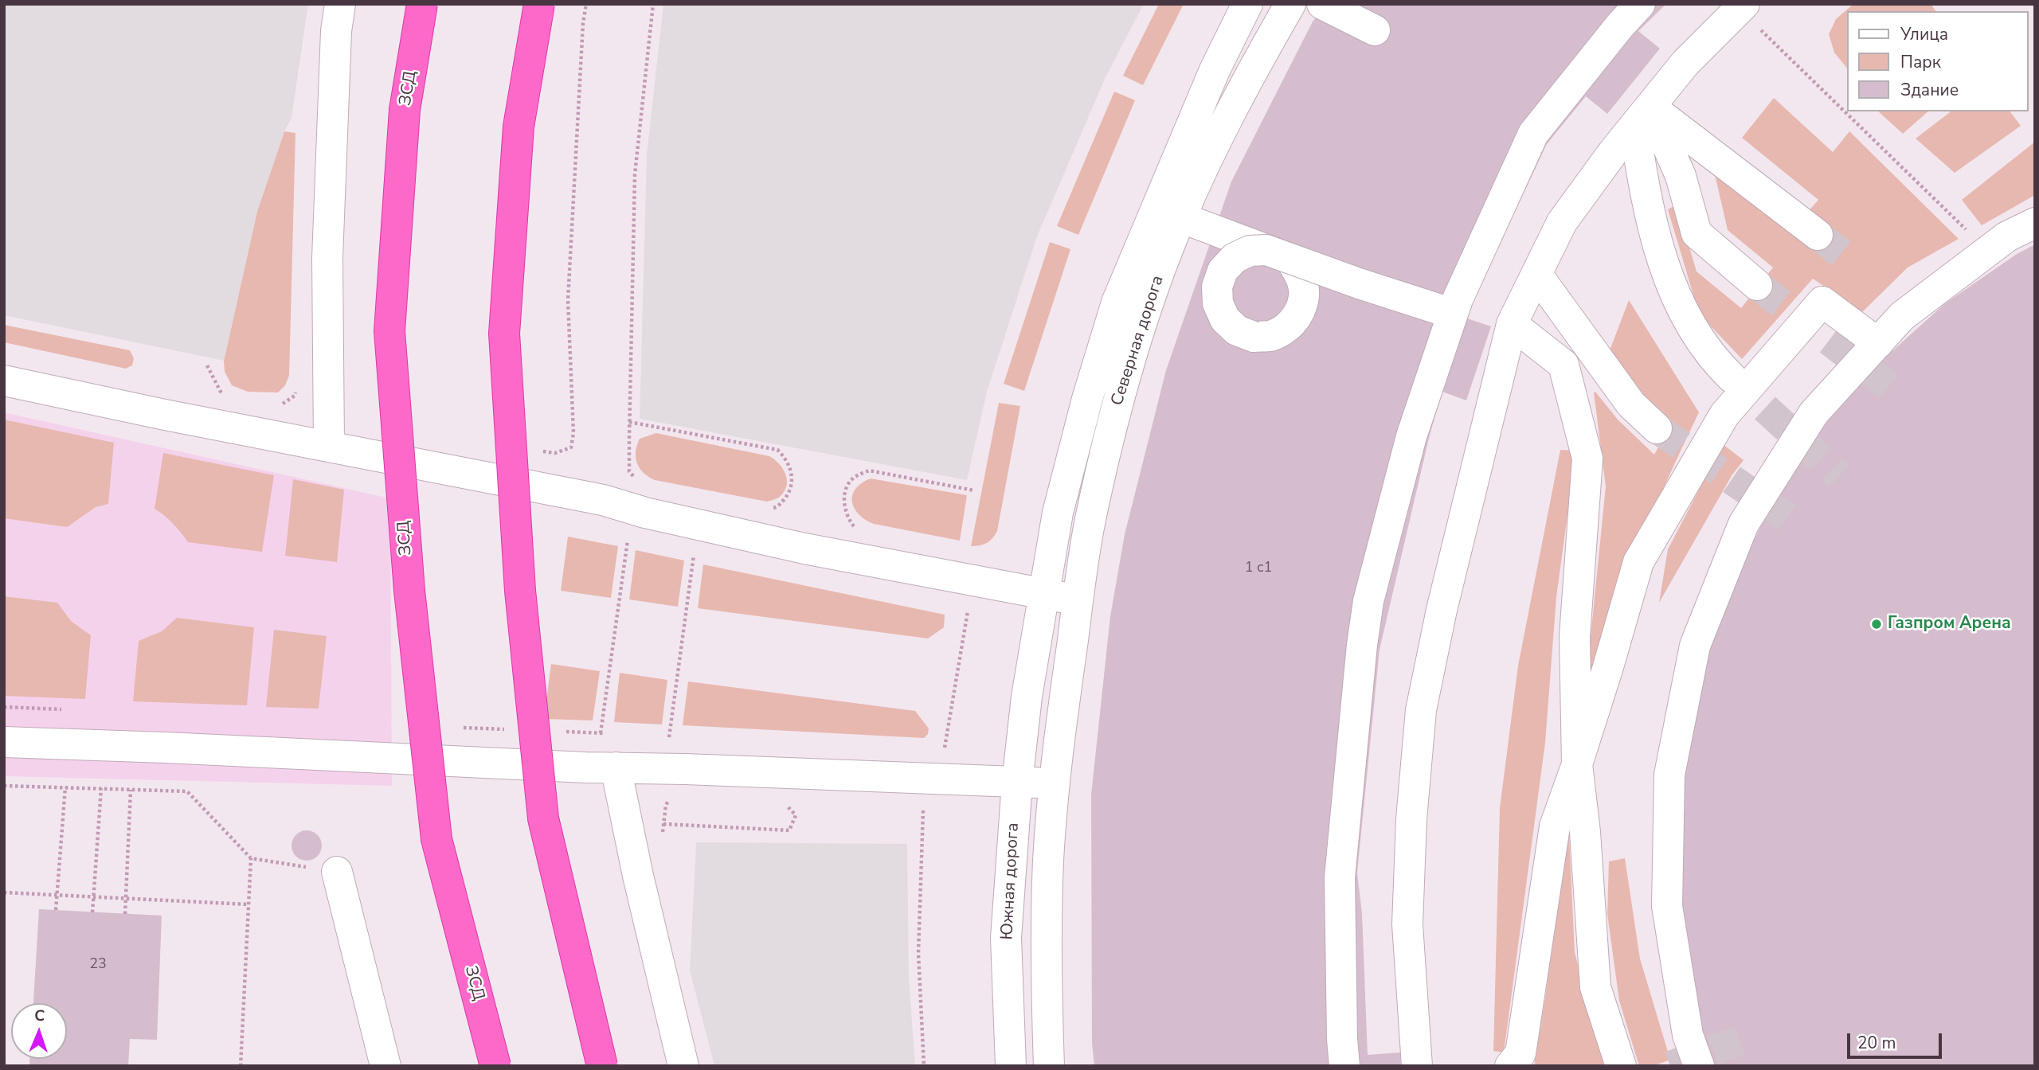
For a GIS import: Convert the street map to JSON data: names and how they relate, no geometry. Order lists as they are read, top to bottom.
{
  "streets": {
    "highway": ["ЗСД"],
    "street": ["Северная дорога", "Южная дорога"]
  },
  "crossings": [
    ["Северная дорога", "Южная дорога"]
  ],
  "places": ["Газпром Арена"],
  "house_numbers": ["1 с1", "23"],
  "legend": ["Улица", "Парк", "Здание"],
  "scale_bar": "20 m",
  "north": "top"
}
